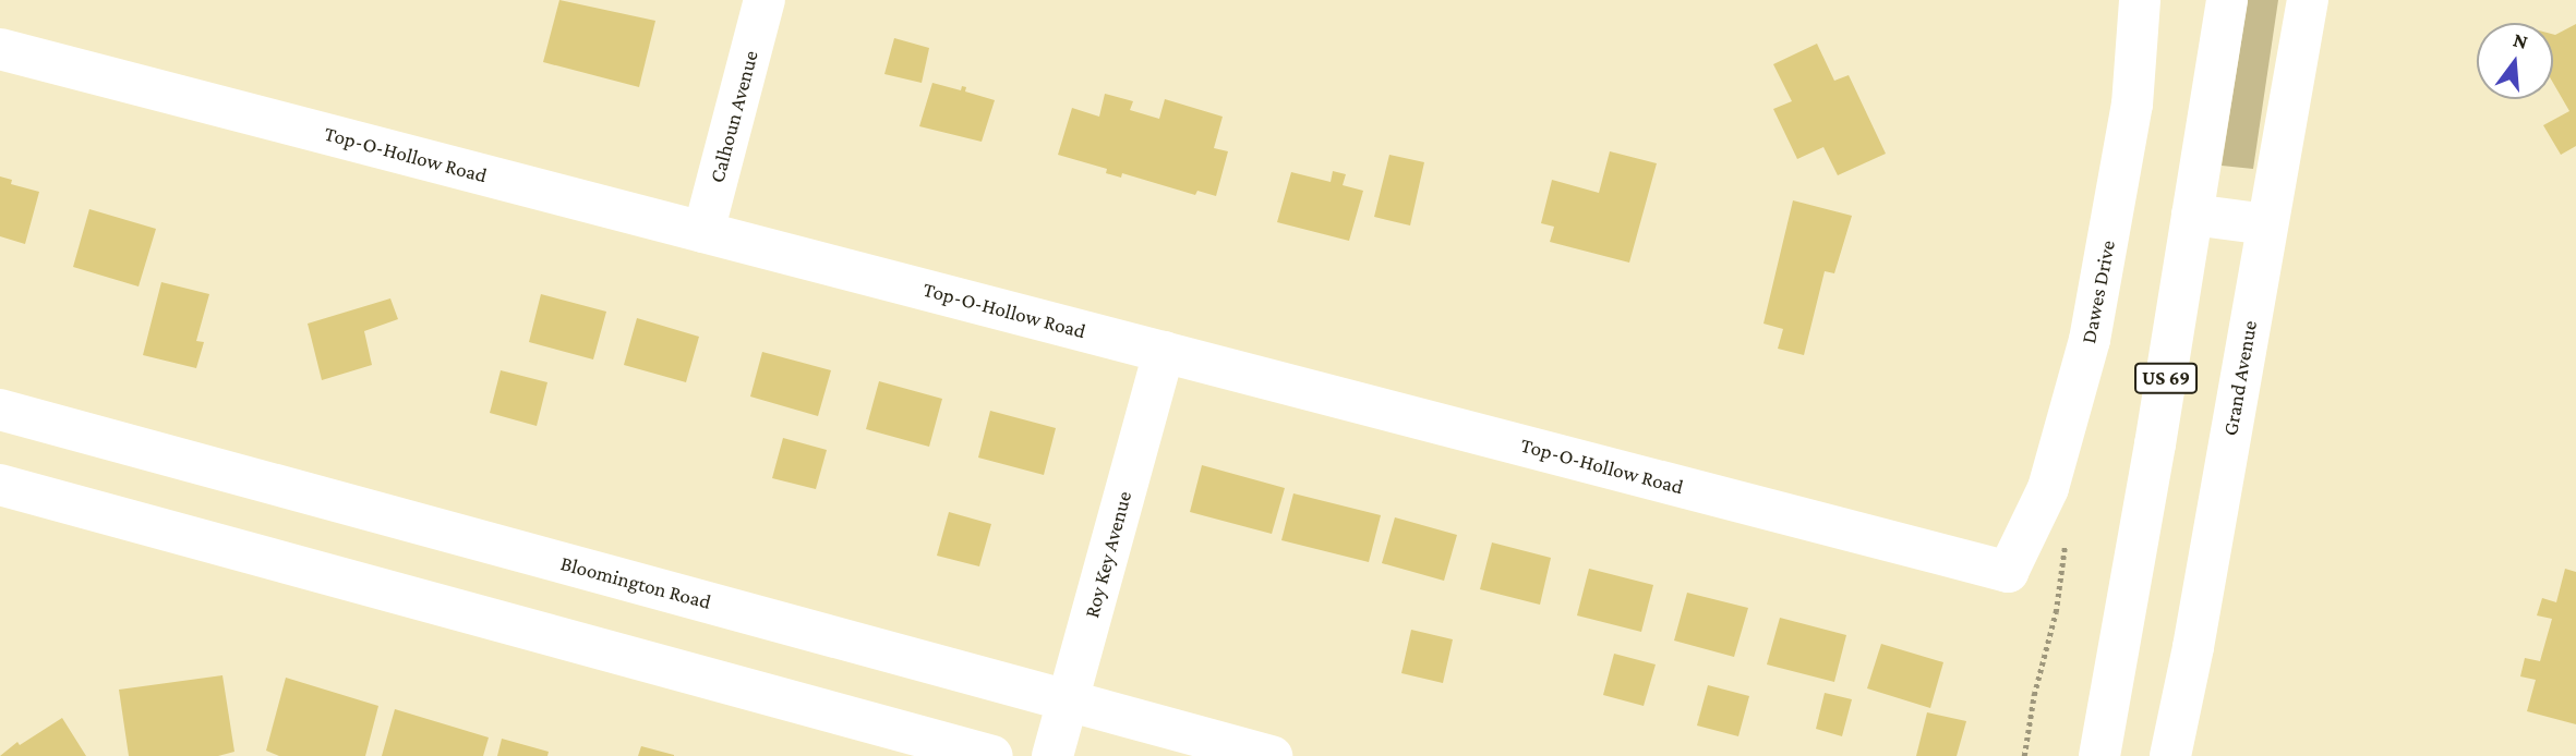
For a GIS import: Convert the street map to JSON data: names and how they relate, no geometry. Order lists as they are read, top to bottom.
{
  "streets": {
    "street": [
      "Calhoun Avenue",
      "Top-O-Hollow Road",
      "Dawes Drive",
      "US 69",
      "Grand Avenue",
      "Roy Key Avenue",
      "Bloomington Road"
    ]
  },
  "crossings": [
    ["Calhoun Avenue", "Top-O-Hollow Road"],
    ["Top-O-Hollow Road", "Dawes Drive"],
    ["Top-O-Hollow Road", "Roy Key Avenue"],
    ["Roy Key Avenue", "Bloomington Road"]
  ],
  "north": "top"
}
